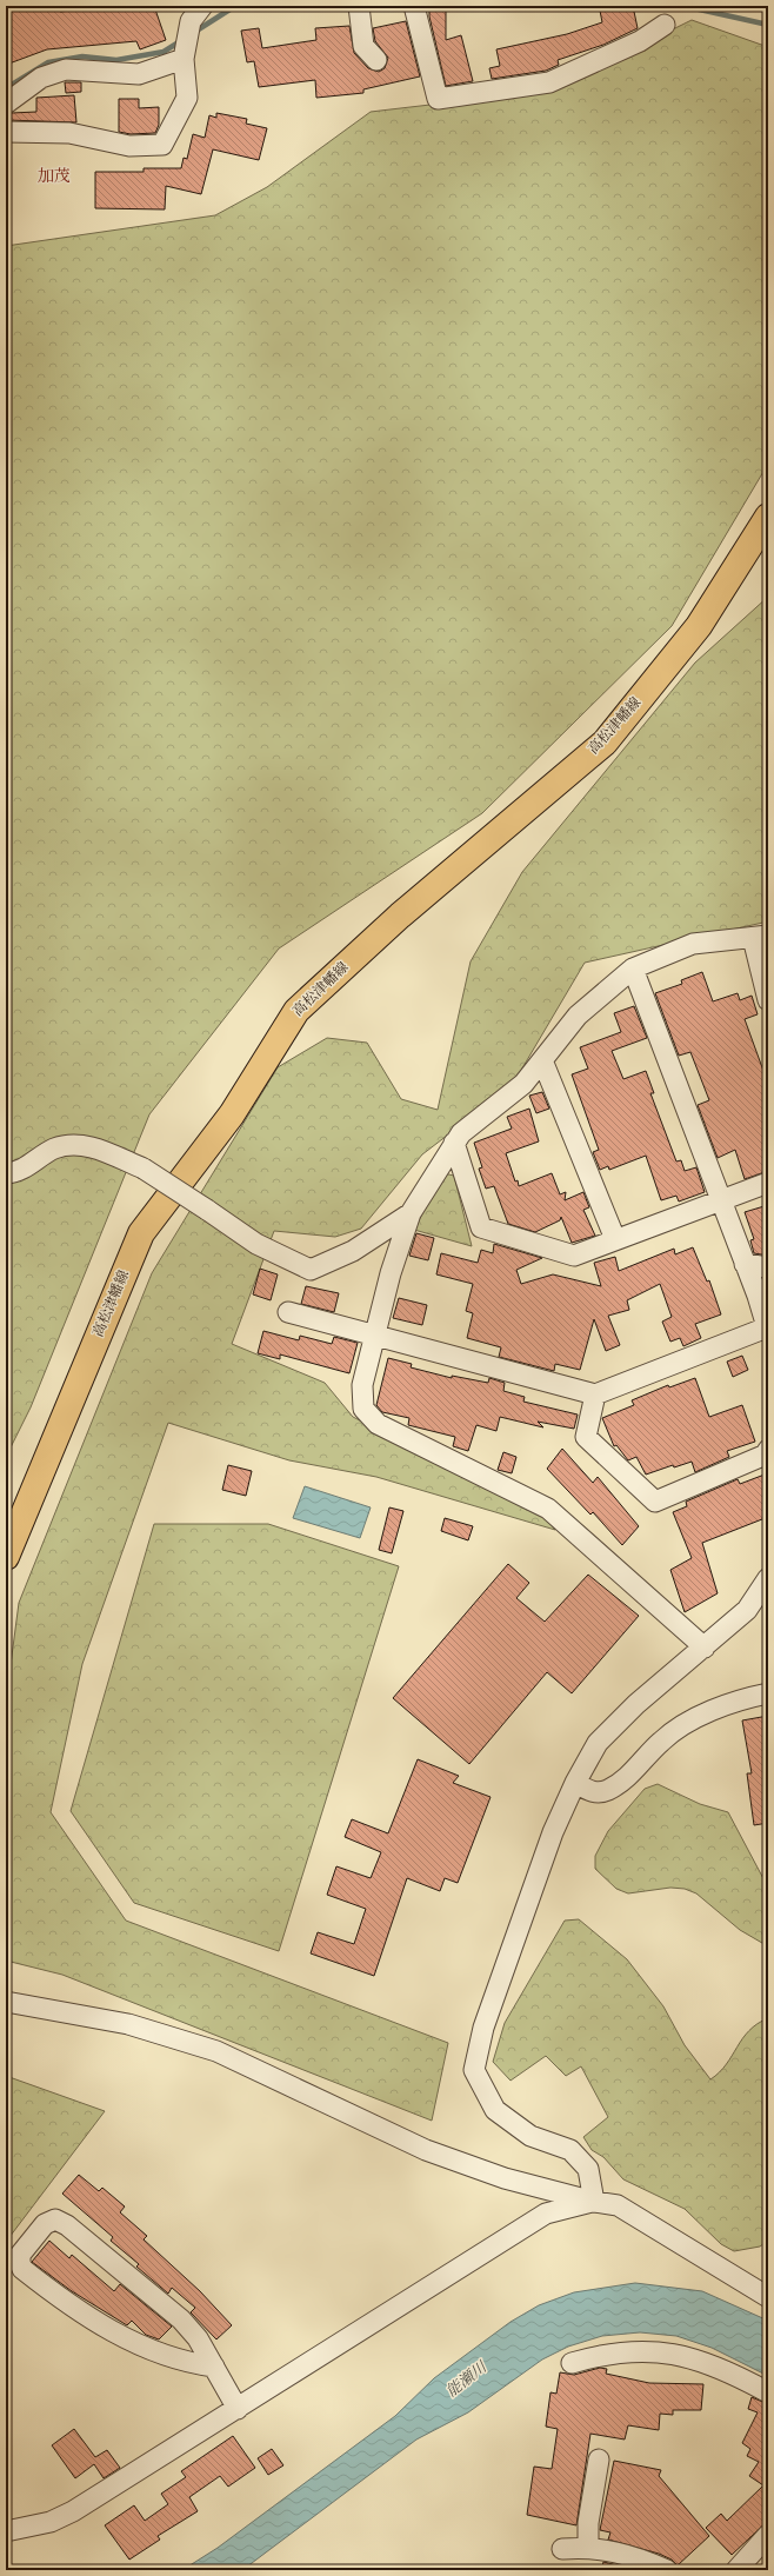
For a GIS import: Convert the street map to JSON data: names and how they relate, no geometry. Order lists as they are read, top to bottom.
{
  "streets": {
    "main road": ["高松津幡線"]
  },
  "districts": ["加茂"],
  "water": ["能瀬川"]
}
